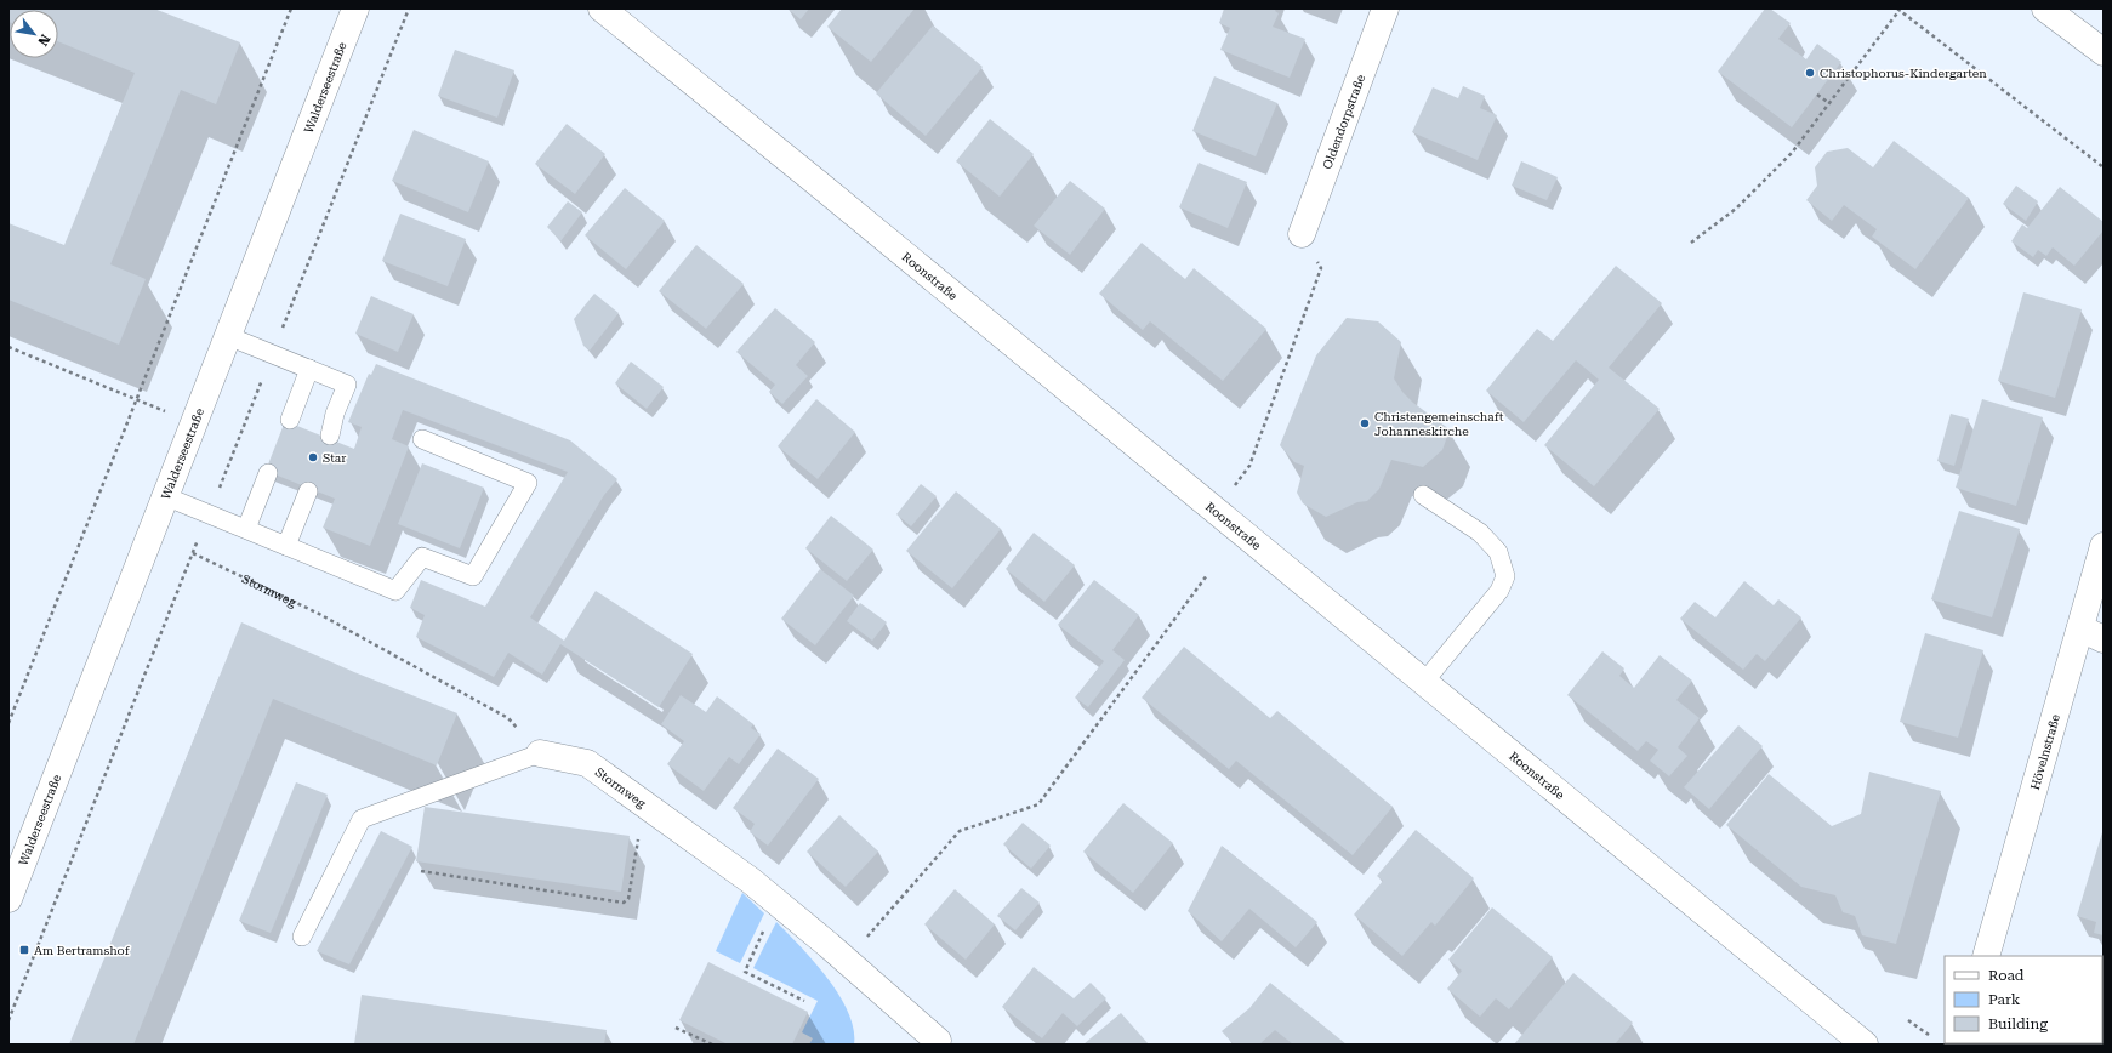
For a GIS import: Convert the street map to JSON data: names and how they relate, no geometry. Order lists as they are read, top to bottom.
{
  "streets": {
    "main road": [
      "Walderseestraße",
      "Oldendorpstraße",
      "Roonstraße",
      "Stormweg",
      "Hövelnstraße"
    ]
  },
  "places": {
    "other": ["Christophorus-Kindergarten", "Christengemeinschaft Johanneskirche", "Star"],
    "transit": ["Am Bertramshof"]
  },
  "legend": ["Road", "Park", "Building"],
  "north": "bottom right"
}
